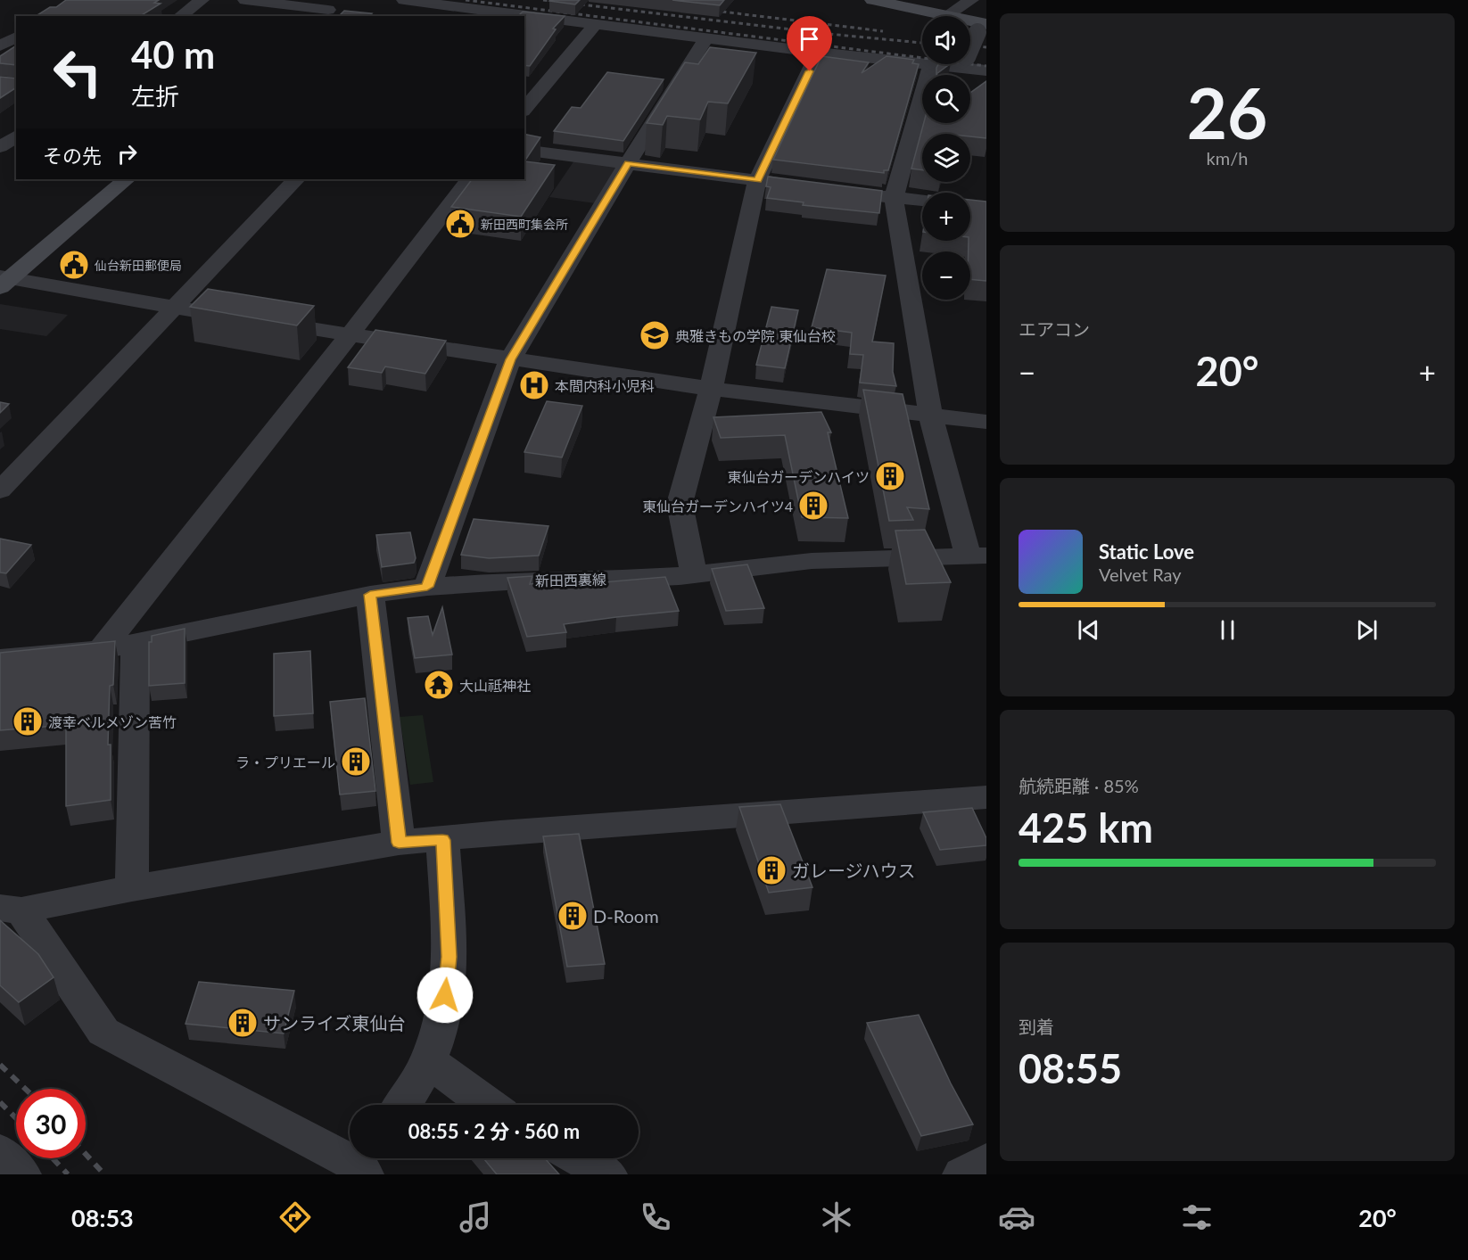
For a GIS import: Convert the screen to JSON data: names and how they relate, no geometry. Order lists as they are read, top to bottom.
{
  "streets": {
    "street": ["新田西裏線"]
  },
  "places": {
    "public building": ["新田西町集会所", "仙台新田郵便局"],
    "school or university": ["典雅きもの学院 東仙台校"],
    "hospital": ["本間内科小児科"],
    "building": [
      "東仙台ガーデンハイツ",
      "東仙台ガーデンハイツ4",
      "渡幸ベルメゾン苦竹",
      "ラ・プリエール",
      "ガレージハウス",
      "D-Room",
      "サンライズ東仙台"
    ],
    "temple": ["大山祗神社"]
  },
  "page": {
    "tile": [
      ["26", "km/h"],
      "エアコン",
      ["航続距離 · 85%", "425 km"],
      ["到着", "08:55"]
    ],
    "map_buttons": ["+", "−"],
    "turn": ["40 m", "左折"],
    "then": "その先",
    "heat": ["−", "20°", "+"],
    "song": ["Static Love", "Velvet Ray"],
    "limit": "30",
    "trip": "08:55 · 2 分 · 560 m",
    "tabs": ["08:53", "20°"]
  }
}
